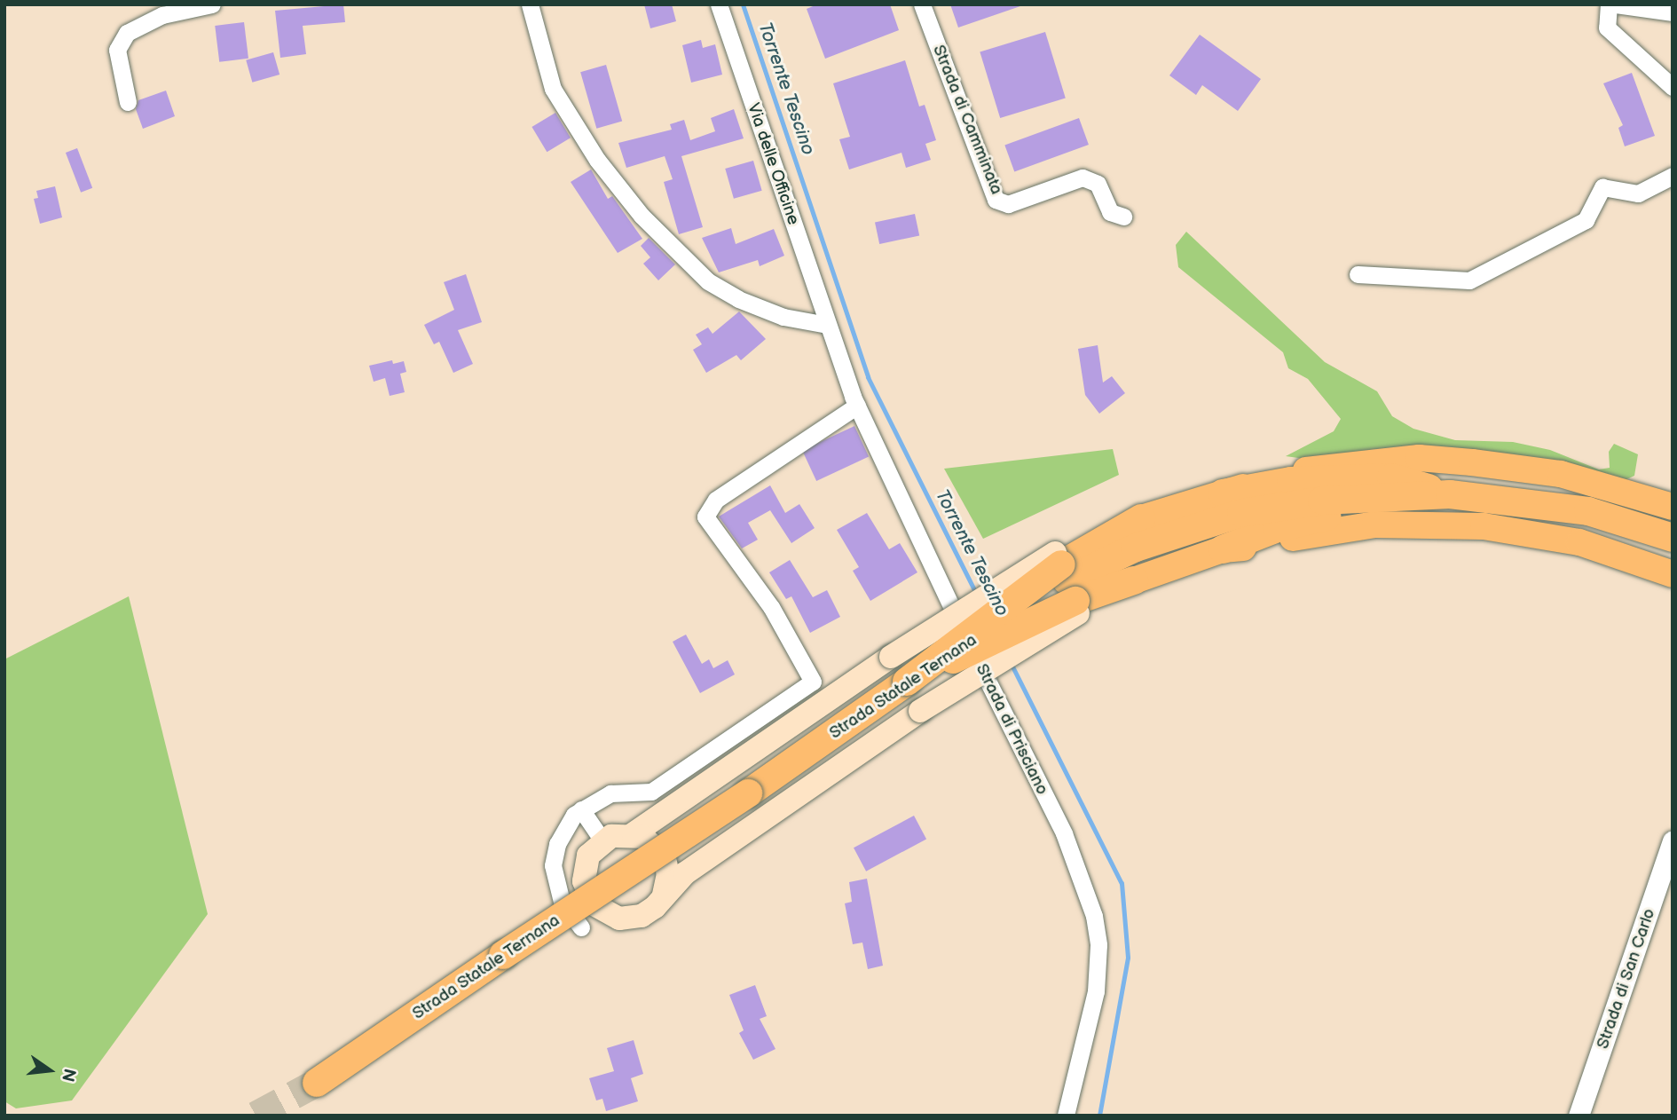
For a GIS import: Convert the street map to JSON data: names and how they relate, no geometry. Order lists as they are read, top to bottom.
{
  "streets": {
    "highway": ["Strada Statale Ternana"],
    "street": [
      "Strada di Camminata",
      "Via delle Officine",
      "Strada di Prisciano",
      "Strada di San Carlo"
    ]
  },
  "crossings": [
    ["Via delle Officine", "Strada di Prisciano"]
  ],
  "water": ["Torrente Tescino"],
  "north": "right"
}
